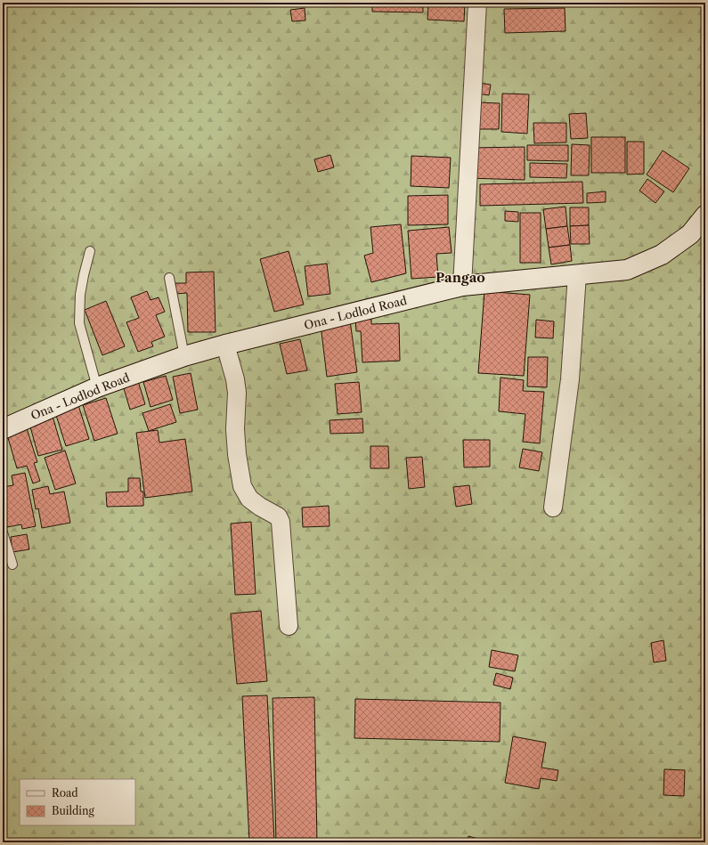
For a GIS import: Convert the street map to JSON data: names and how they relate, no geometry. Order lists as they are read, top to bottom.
{
  "streets": {
    "main road": ["Ona - Lodlod Road"]
  },
  "districts": ["Pangao"],
  "legend": ["Road", "Building"]
}
